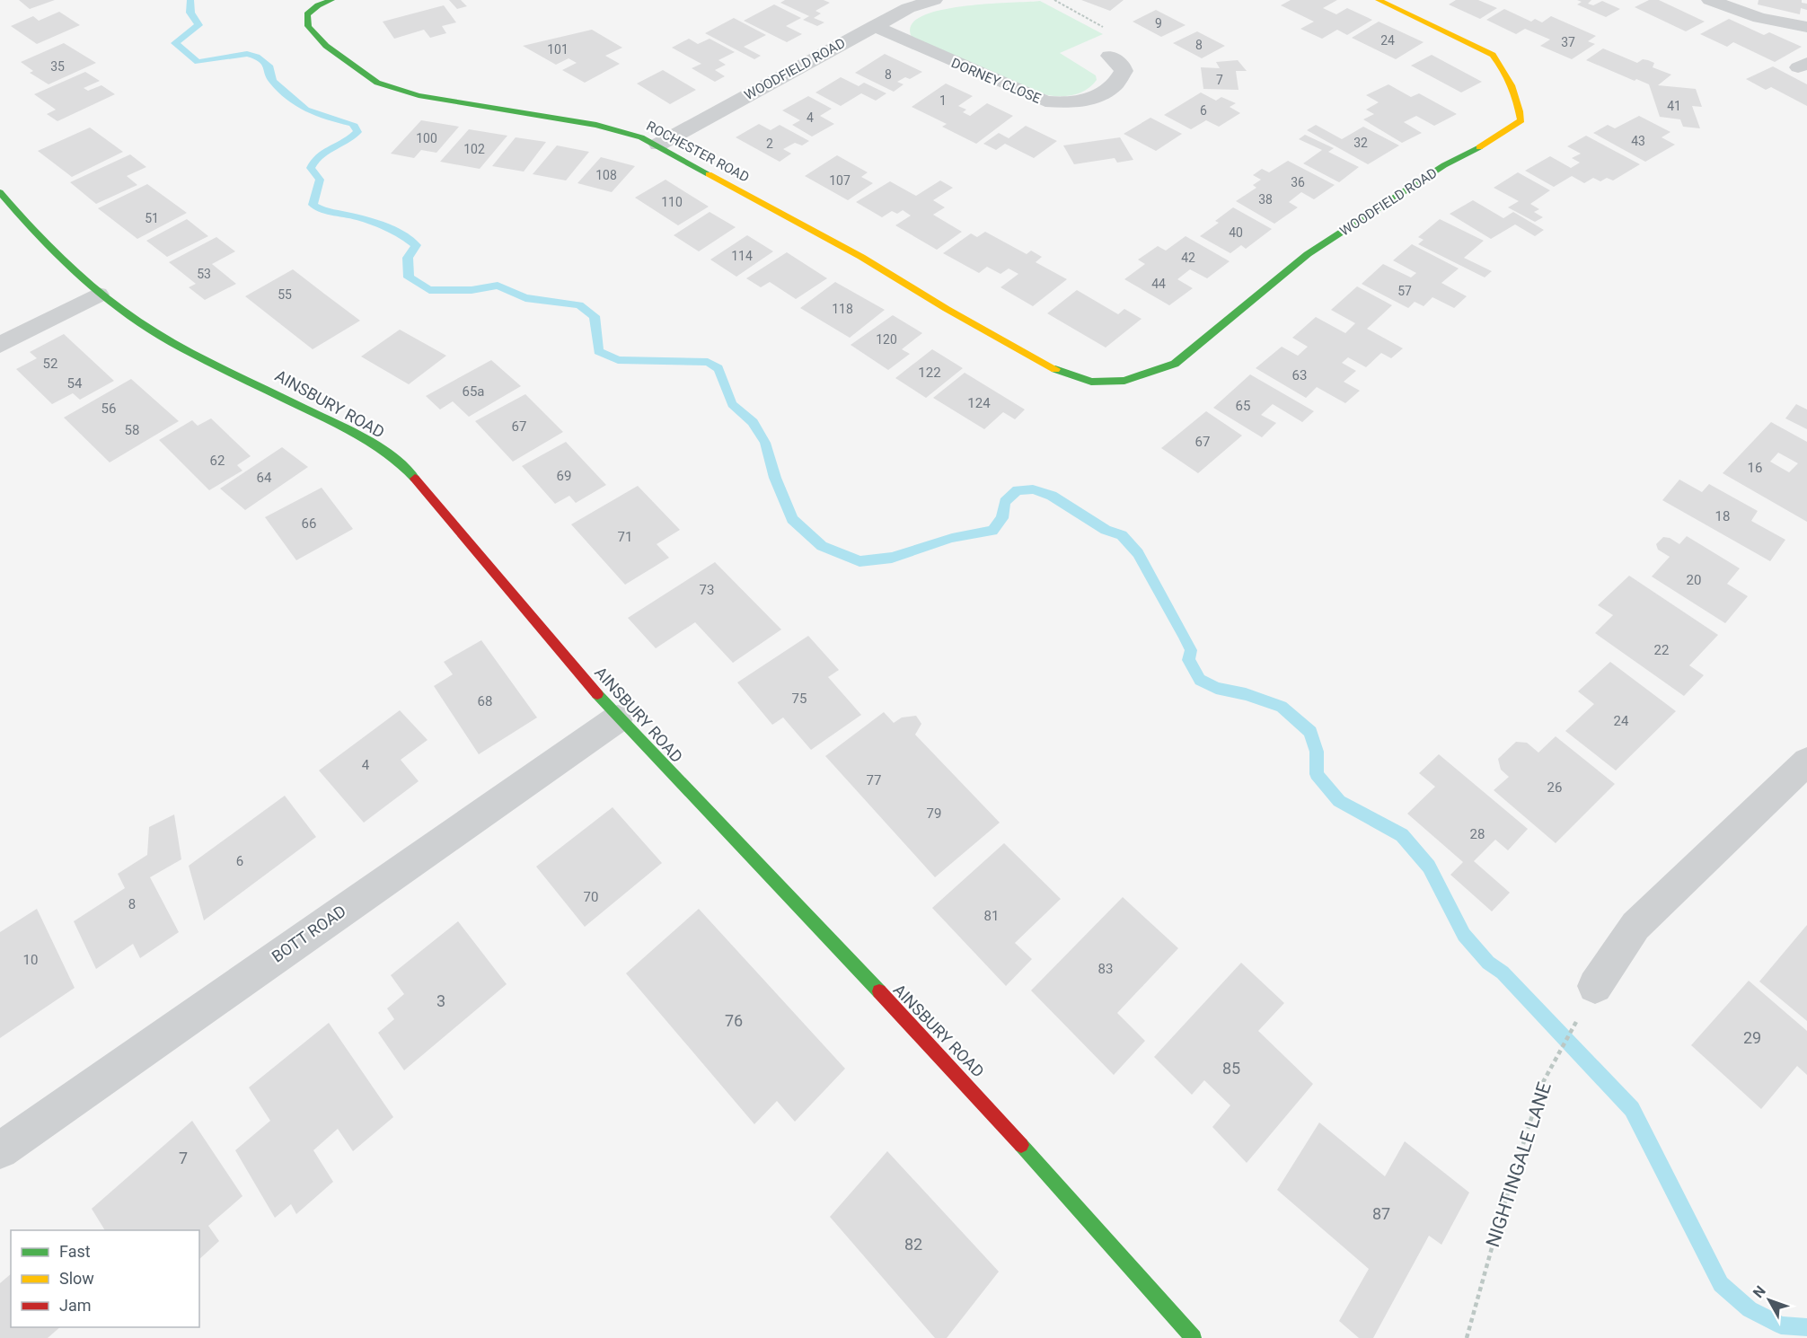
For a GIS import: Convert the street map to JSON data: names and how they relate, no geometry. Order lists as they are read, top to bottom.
{
  "streets": {
    "street": [
      "WOODFIELD ROAD",
      "DORNEY CLOSE",
      "ROCHESTER ROAD",
      "AINSBURY ROAD",
      "BOTT ROAD"
    ],
    "path": ["NIGHTINGALE LANE"]
  },
  "crossings": [
    ["WOODFIELD ROAD", "DORNEY CLOSE"],
    ["WOODFIELD ROAD", "ROCHESTER ROAD"],
    ["AINSBURY ROAD", "BOTT ROAD"]
  ],
  "house_numbers": [
    "9",
    "24",
    "37",
    "8",
    "101",
    "35",
    "8",
    "7",
    "1",
    "41",
    "6",
    "4",
    "100",
    "43",
    "32",
    "2",
    "102",
    "108",
    "107",
    "36",
    "38",
    "110",
    "51",
    "40",
    "114",
    "42",
    "53",
    "44",
    "57",
    "55",
    "118",
    "120",
    "52",
    "122",
    "63",
    "54",
    "65a",
    "124",
    "65",
    "56",
    "67",
    "58",
    "67",
    "62",
    "16",
    "69",
    "64",
    "18",
    "66",
    "71",
    "20",
    "73",
    "22",
    "75",
    "68",
    "24",
    "4",
    "77",
    "26",
    "79",
    "28",
    "6",
    "70",
    "8",
    "81",
    "10",
    "83",
    "3",
    "76",
    "29",
    "85",
    "7",
    "87",
    "82"
  ],
  "legend": ["Fast", "Slow", "Jam"],
  "north": "top left"
}
